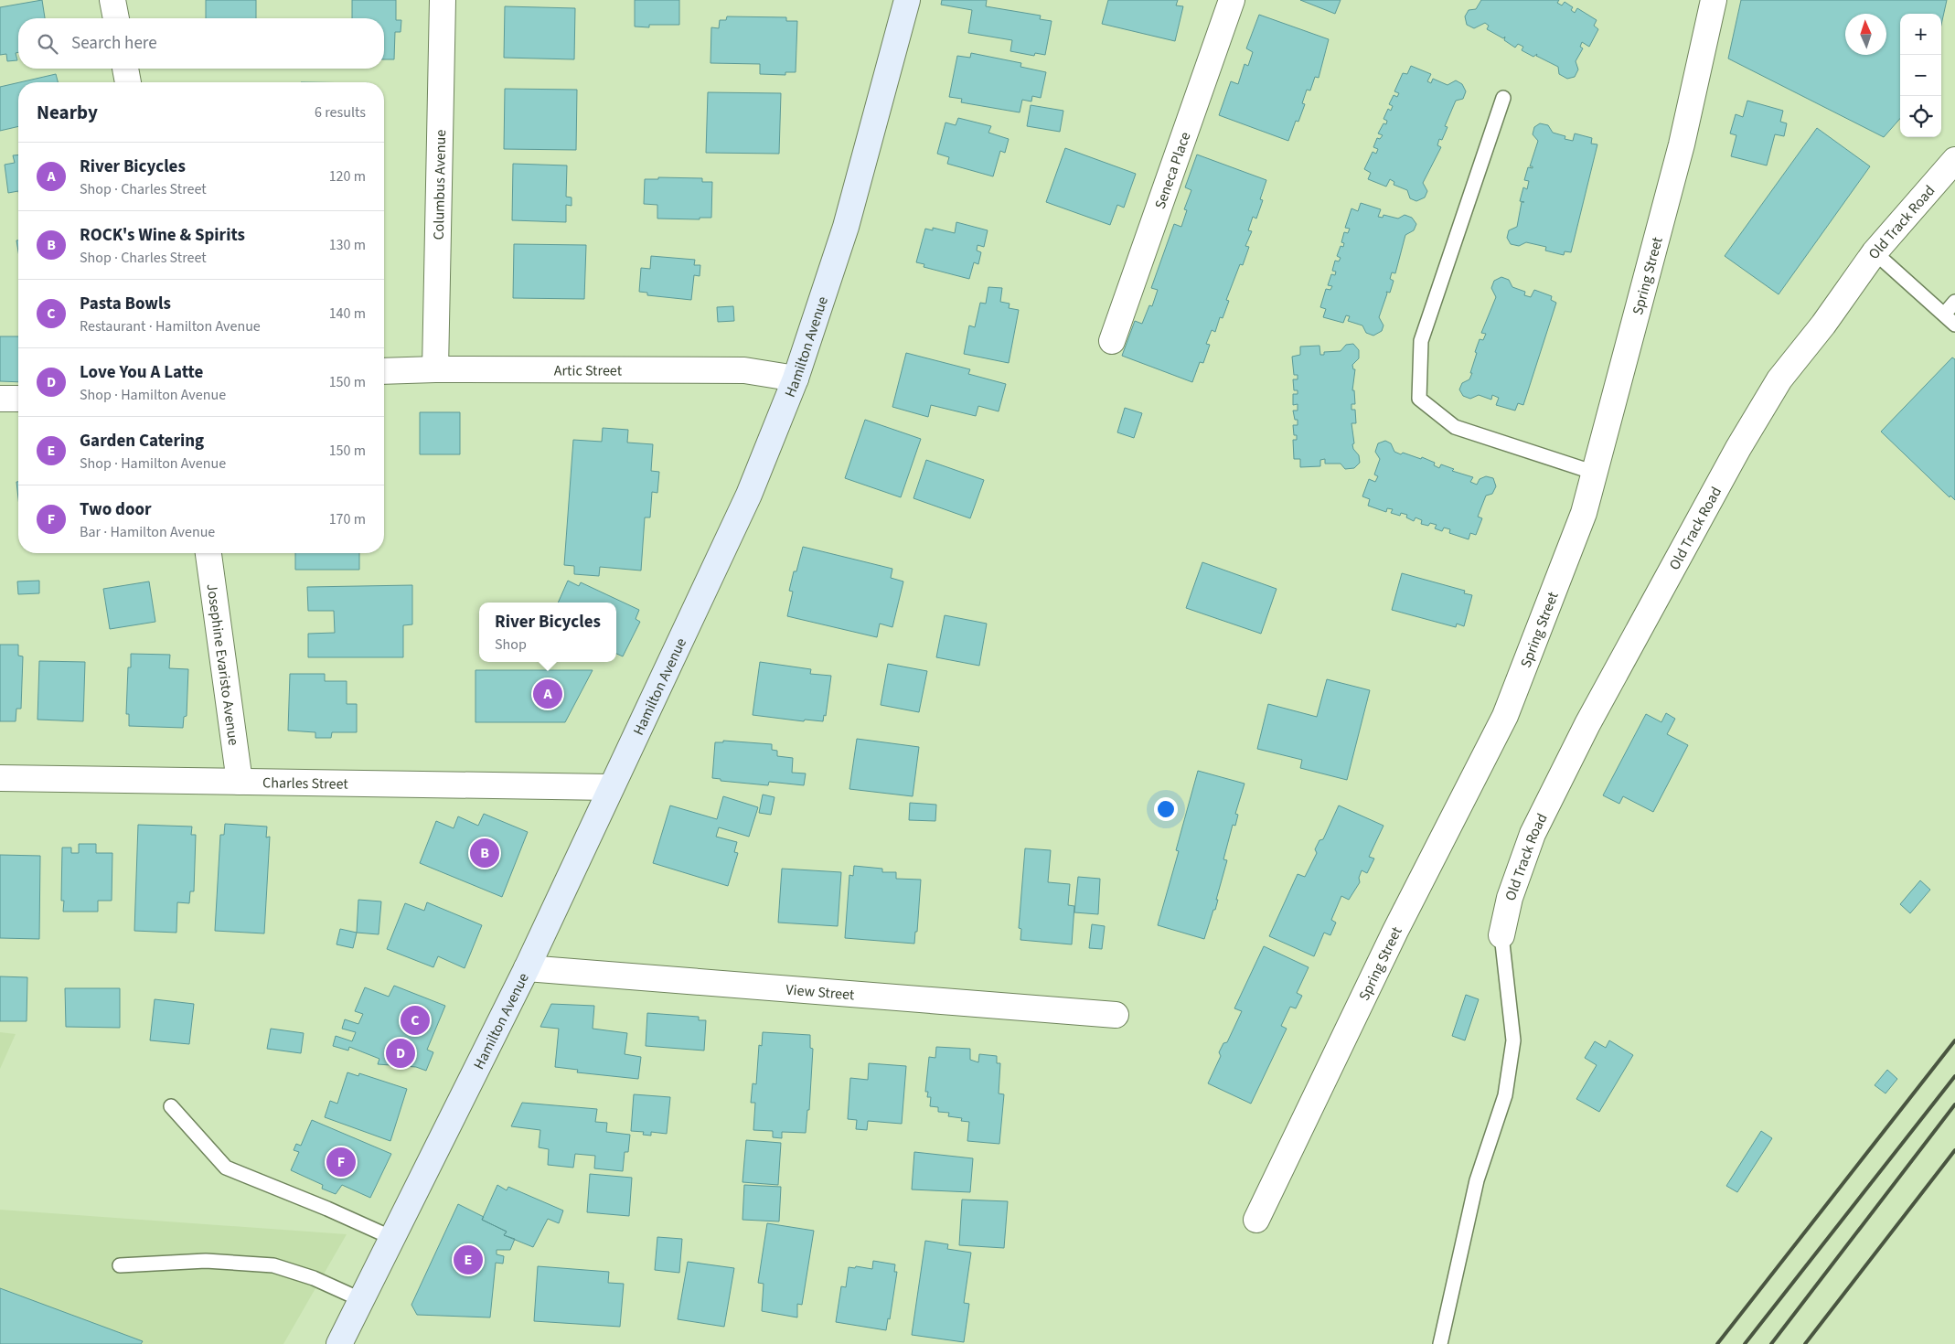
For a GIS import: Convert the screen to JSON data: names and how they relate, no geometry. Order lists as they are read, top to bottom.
{
  "streets": {
    "main road": ["Hamilton Avenue"],
    "street": [
      "Seneca Place",
      "Columbus Avenue",
      "Old Track Road",
      "Spring Street",
      "Artic Street",
      "Josephine Evaristo Avenue",
      "Charles Street",
      "View Street"
    ]
  },
  "crossings": [
    ["Columbus Avenue", "Artic Street"],
    ["Hamilton Avenue", "Artic Street"],
    ["Hamilton Avenue", "Charles Street"],
    ["Hamilton Avenue", "View Street"],
    ["Josephine Evaristo Avenue", "Charles Street"]
  ],
  "north": "top",
  "page": {
    "map_buttons": ["+", "−"],
    "search": "Search here",
    "heading": ["Nearby", "6 results"],
    "list": [
      {
        "mark": "A",
        "name": "River Bicycles",
        "note": "Shop · Charles Street",
        "value": "120 m"
      },
      {
        "mark": "B",
        "name": "ROCK's Wine & Spirits",
        "note": "Shop · Charles Street",
        "value": "130 m"
      },
      {
        "mark": "C",
        "name": "Pasta Bowls",
        "note": "Restaurant · Hamilton Avenue",
        "value": "140 m"
      },
      {
        "mark": "D",
        "name": "Love You A Latte",
        "note": "Shop · Hamilton Avenue",
        "value": "150 m"
      },
      {
        "mark": "E",
        "name": "Garden Catering",
        "note": "Shop · Hamilton Avenue",
        "value": "150 m"
      },
      {
        "mark": "F",
        "name": "Two door",
        "note": "Bar · Hamilton Avenue",
        "value": "170 m"
      }
    ],
    "popup": ["River Bicycles", "Shop"],
    "pins": [
      "A",
      "B",
      "C",
      "D",
      "F",
      "E"
    ]
  }
}
